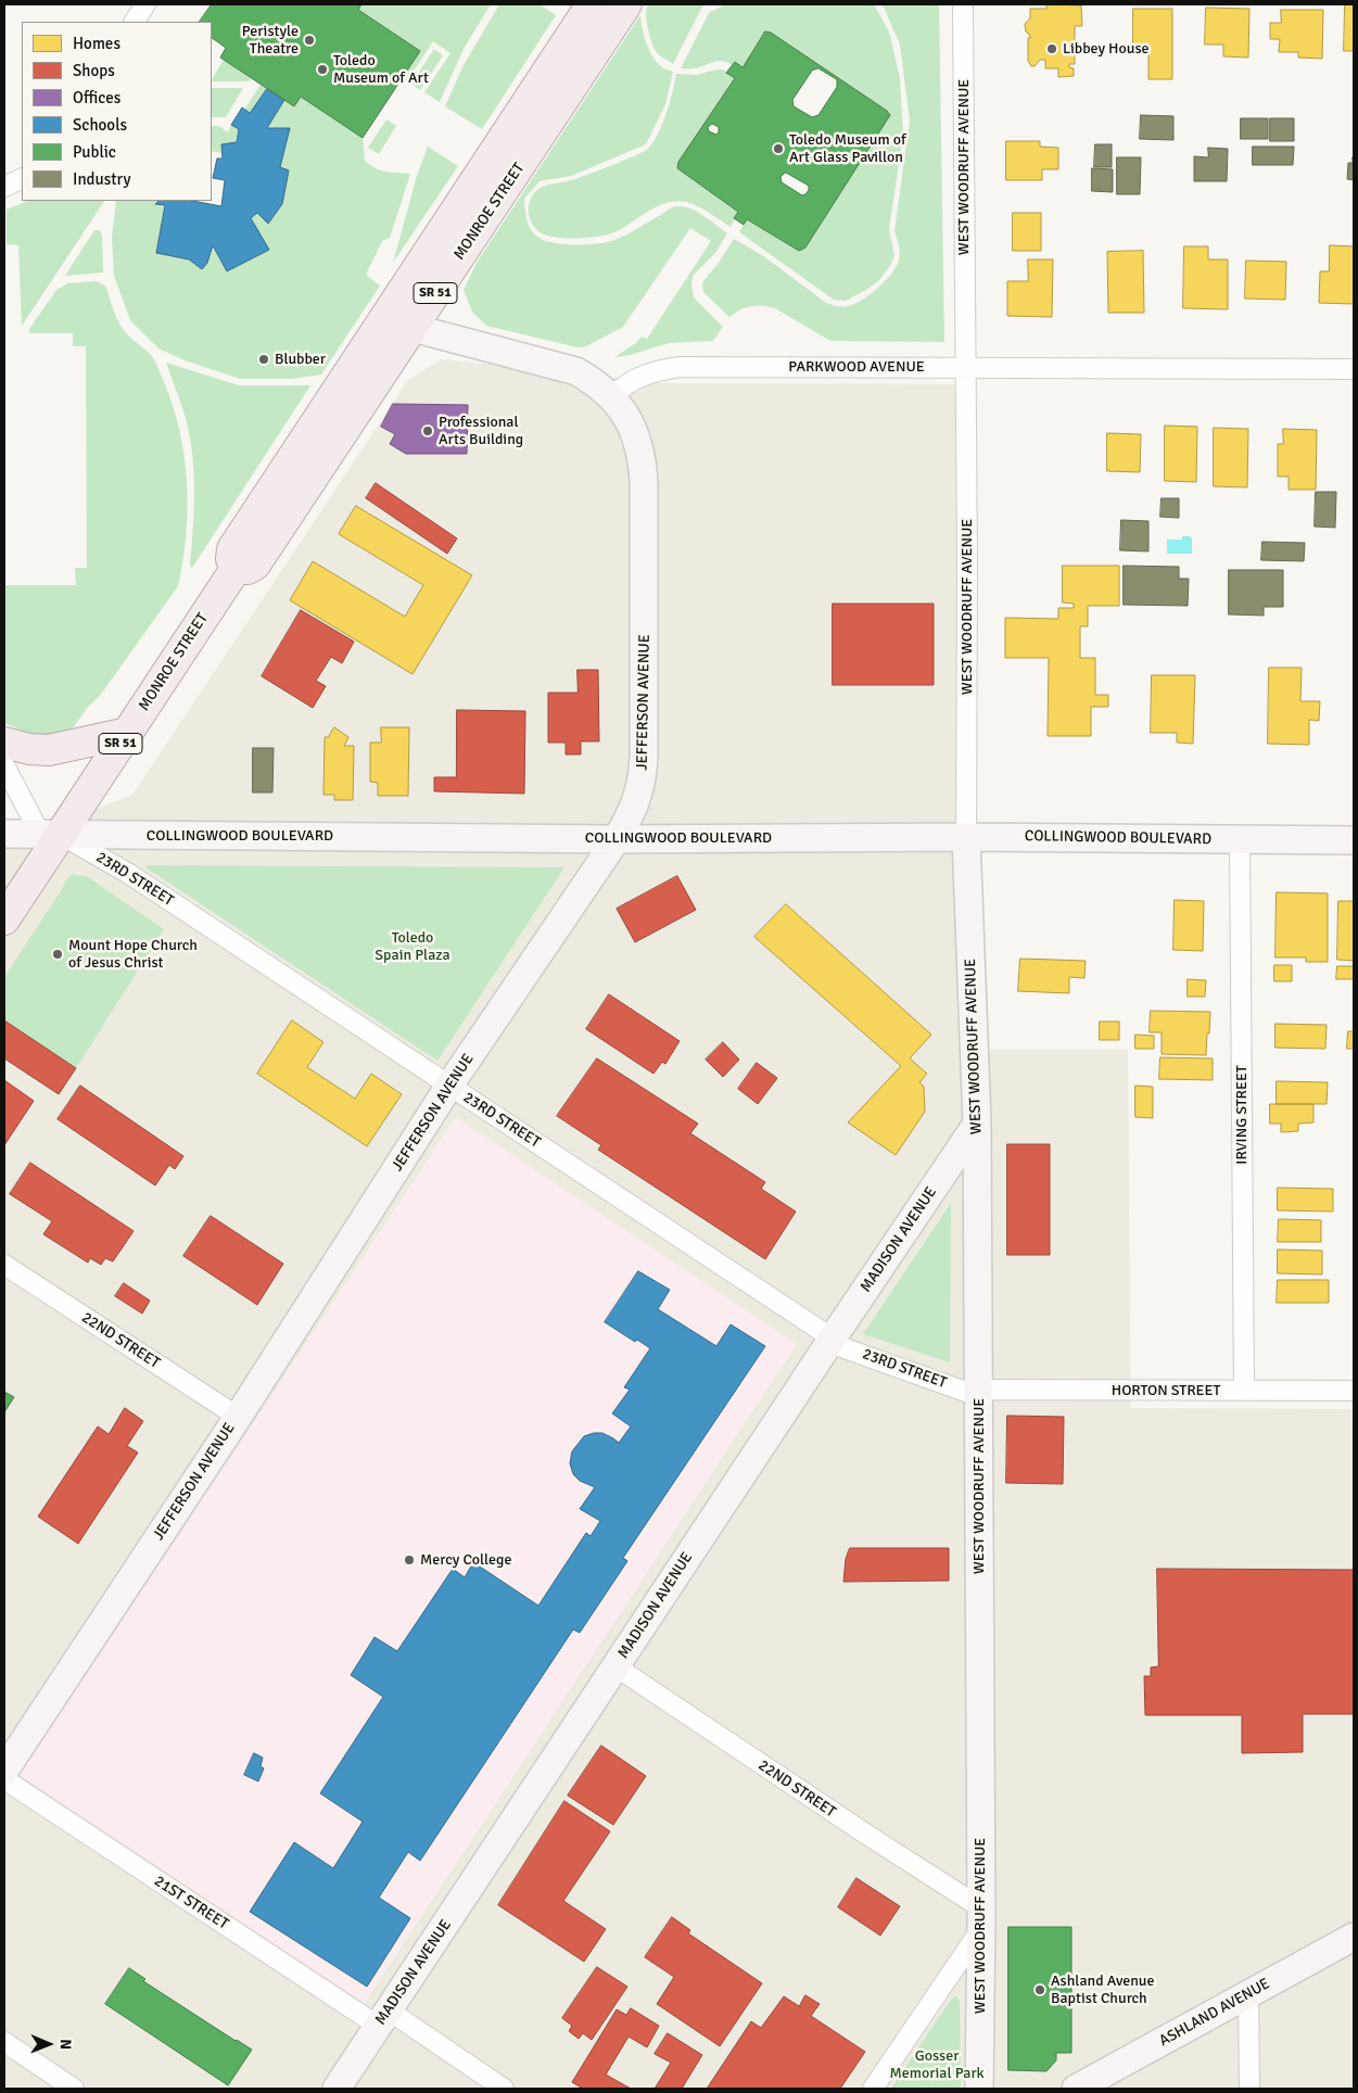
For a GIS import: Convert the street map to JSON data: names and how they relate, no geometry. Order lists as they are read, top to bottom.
{
  "streets": {
    "main road": ["MONROE STREET", "SR 51"],
    "street": [
      "WEST WOODRUFF AVENUE",
      "PARKWOOD AVENUE",
      "JEFFERSON AVENUE",
      "COLLINGWOOD BOULEVARD",
      "23RD STREET",
      "IRVING STREET",
      "MADISON AVENUE",
      "22ND STREET",
      "HORTON STREET",
      "21ST STREET",
      "ASHLAND AVENUE"
    ]
  },
  "crossings": [
    ["WEST WOODRUFF AVENUE", "PARKWOOD AVENUE"],
    ["WEST WOODRUFF AVENUE", "COLLINGWOOD BOULEVARD"],
    ["WEST WOODRUFF AVENUE", "23RD STREET"],
    ["WEST WOODRUFF AVENUE", "MADISON AVENUE"],
    ["WEST WOODRUFF AVENUE", "22ND STREET"],
    ["WEST WOODRUFF AVENUE", "HORTON STREET"],
    ["MONROE STREET", "COLLINGWOOD BOULEVARD"],
    ["MONROE STREET", "23RD STREET"],
    ["PARKWOOD AVENUE", "JEFFERSON AVENUE"],
    ["JEFFERSON AVENUE", "COLLINGWOOD BOULEVARD"],
    ["JEFFERSON AVENUE", "23RD STREET"],
    ["JEFFERSON AVENUE", "22ND STREET"],
    ["COLLINGWOOD BOULEVARD", "23RD STREET"],
    ["COLLINGWOOD BOULEVARD", "IRVING STREET"],
    ["23RD STREET", "MADISON AVENUE"],
    ["23RD STREET", "HORTON STREET"],
    ["IRVING STREET", "HORTON STREET"],
    ["MADISON AVENUE", "22ND STREET"],
    ["MADISON AVENUE", "21ST STREET"]
  ],
  "parks": ["Toledo Spain Plaza", "Gosser Memorial Park"],
  "places": [
    "Peristyle Theatre",
    "Libbey House",
    "Toledo Museum of Art",
    "Toledo Museum of Art Glass Pavillon",
    "Blubber",
    "Professional Arts Building",
    "Mount Hope Church of Jesus Christ",
    "Mercy College",
    "Ashland Avenue Baptist Church"
  ],
  "legend": [
    "Homes",
    "Shops",
    "Offices",
    "Schools",
    "Public",
    "Industry"
  ],
  "north": "right"
}
